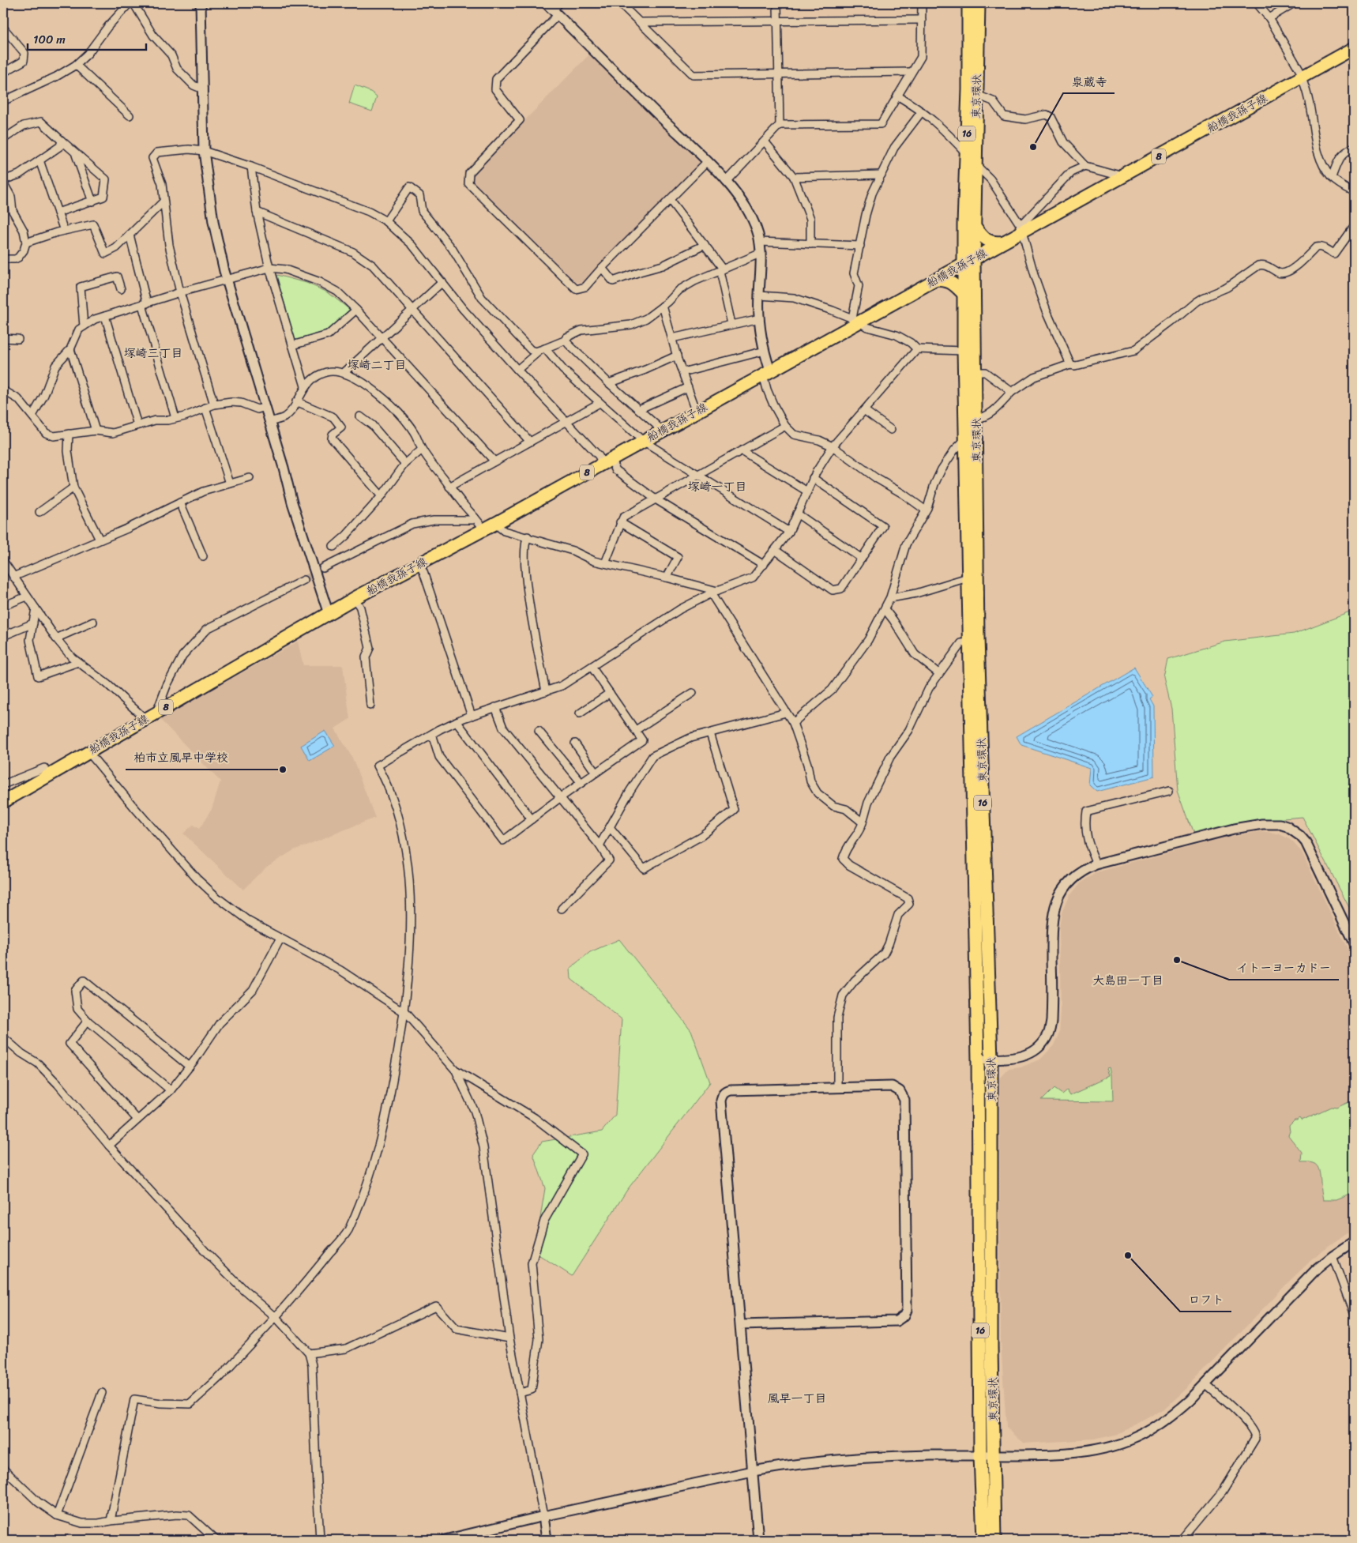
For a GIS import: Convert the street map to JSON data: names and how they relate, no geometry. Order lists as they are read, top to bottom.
{
  "streets": {
    "main road": [
      "東京環状",
      "船橋我孫子線",
      "16",
      "8"
    ]
  },
  "crossings": [
    ["東京環状", "船橋我孫子線"]
  ],
  "districts": [
    "塚崎三丁目",
    "塚崎二丁目",
    "塚崎一丁目",
    "大島田一丁目",
    "風早一丁目"
  ],
  "places": [
    "泉蔵寺",
    "柏市立風早中学校",
    "イトーヨーカドー",
    "ロフト"
  ],
  "scale_bar": "100 m"
}
